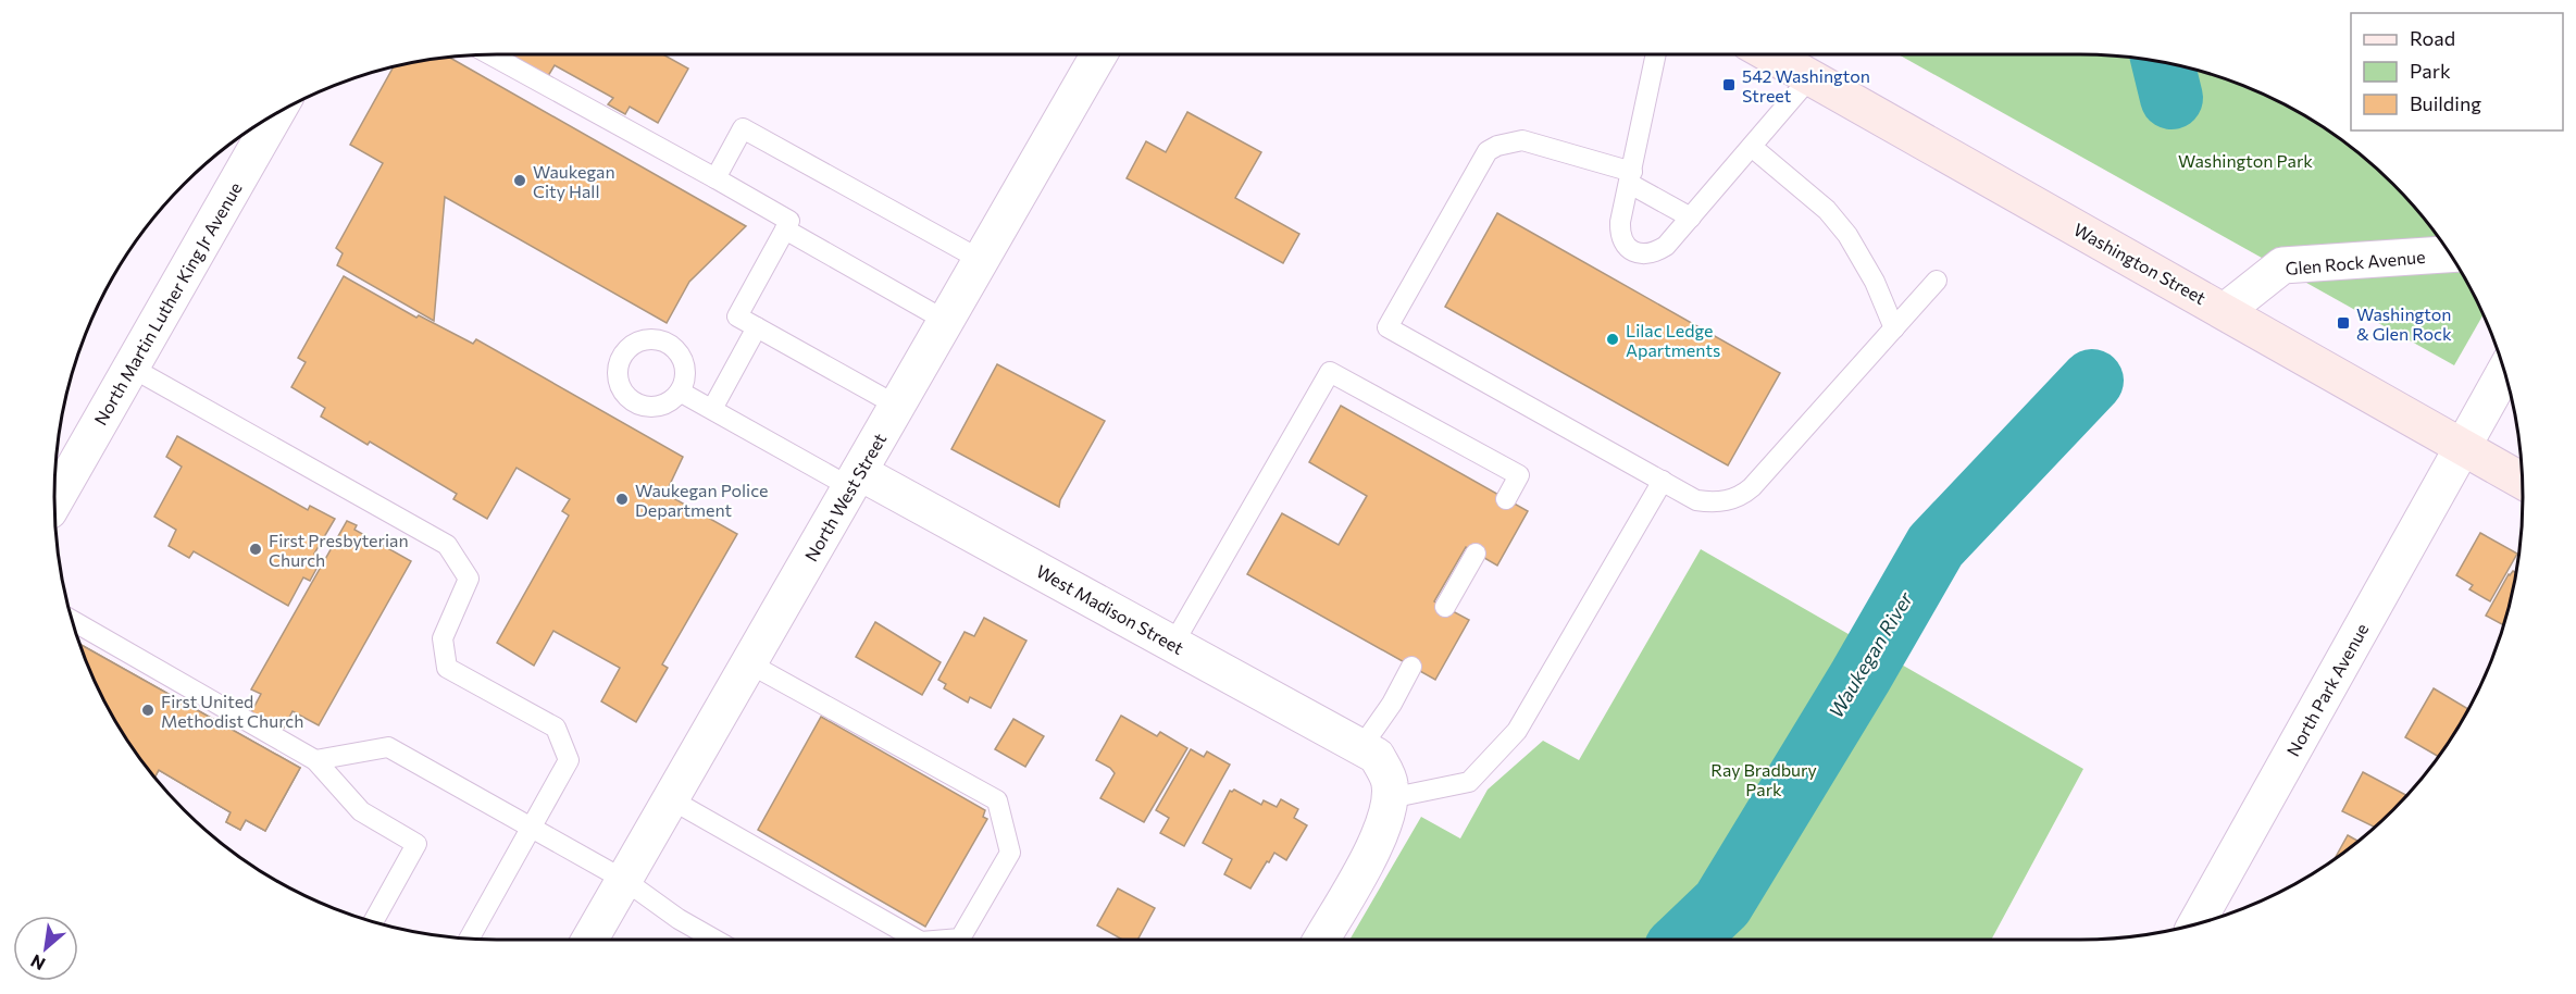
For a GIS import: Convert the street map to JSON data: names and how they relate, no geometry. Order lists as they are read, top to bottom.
{
  "streets": {
    "main road": ["Washington Street"],
    "street": [
      "Glen Rock Avenue",
      "North Martin Luther King Jr Avenue",
      "North West Street",
      "West Madison Street",
      "North Park Avenue"
    ]
  },
  "crossings": [
    ["Glen Rock Avenue", "Washington Street"],
    ["Washington Street", "North Park Avenue"],
    ["North West Street", "West Madison Street"]
  ],
  "water": ["Waukegan River"],
  "parks": ["Washington Park", "Ray Bradbury Park"],
  "places": {
    "transit": ["542 Washington Street", "Washington & Glen Rock"],
    "other": [
      "Waukegan City Hall",
      "Lilac Ledge Apartments",
      "Waukegan Police Department",
      "First Presbyterian Church",
      "First United Methodist Church"
    ]
  },
  "legend": ["Road", "Park", "Building"],
  "north": "bottom left"
}
